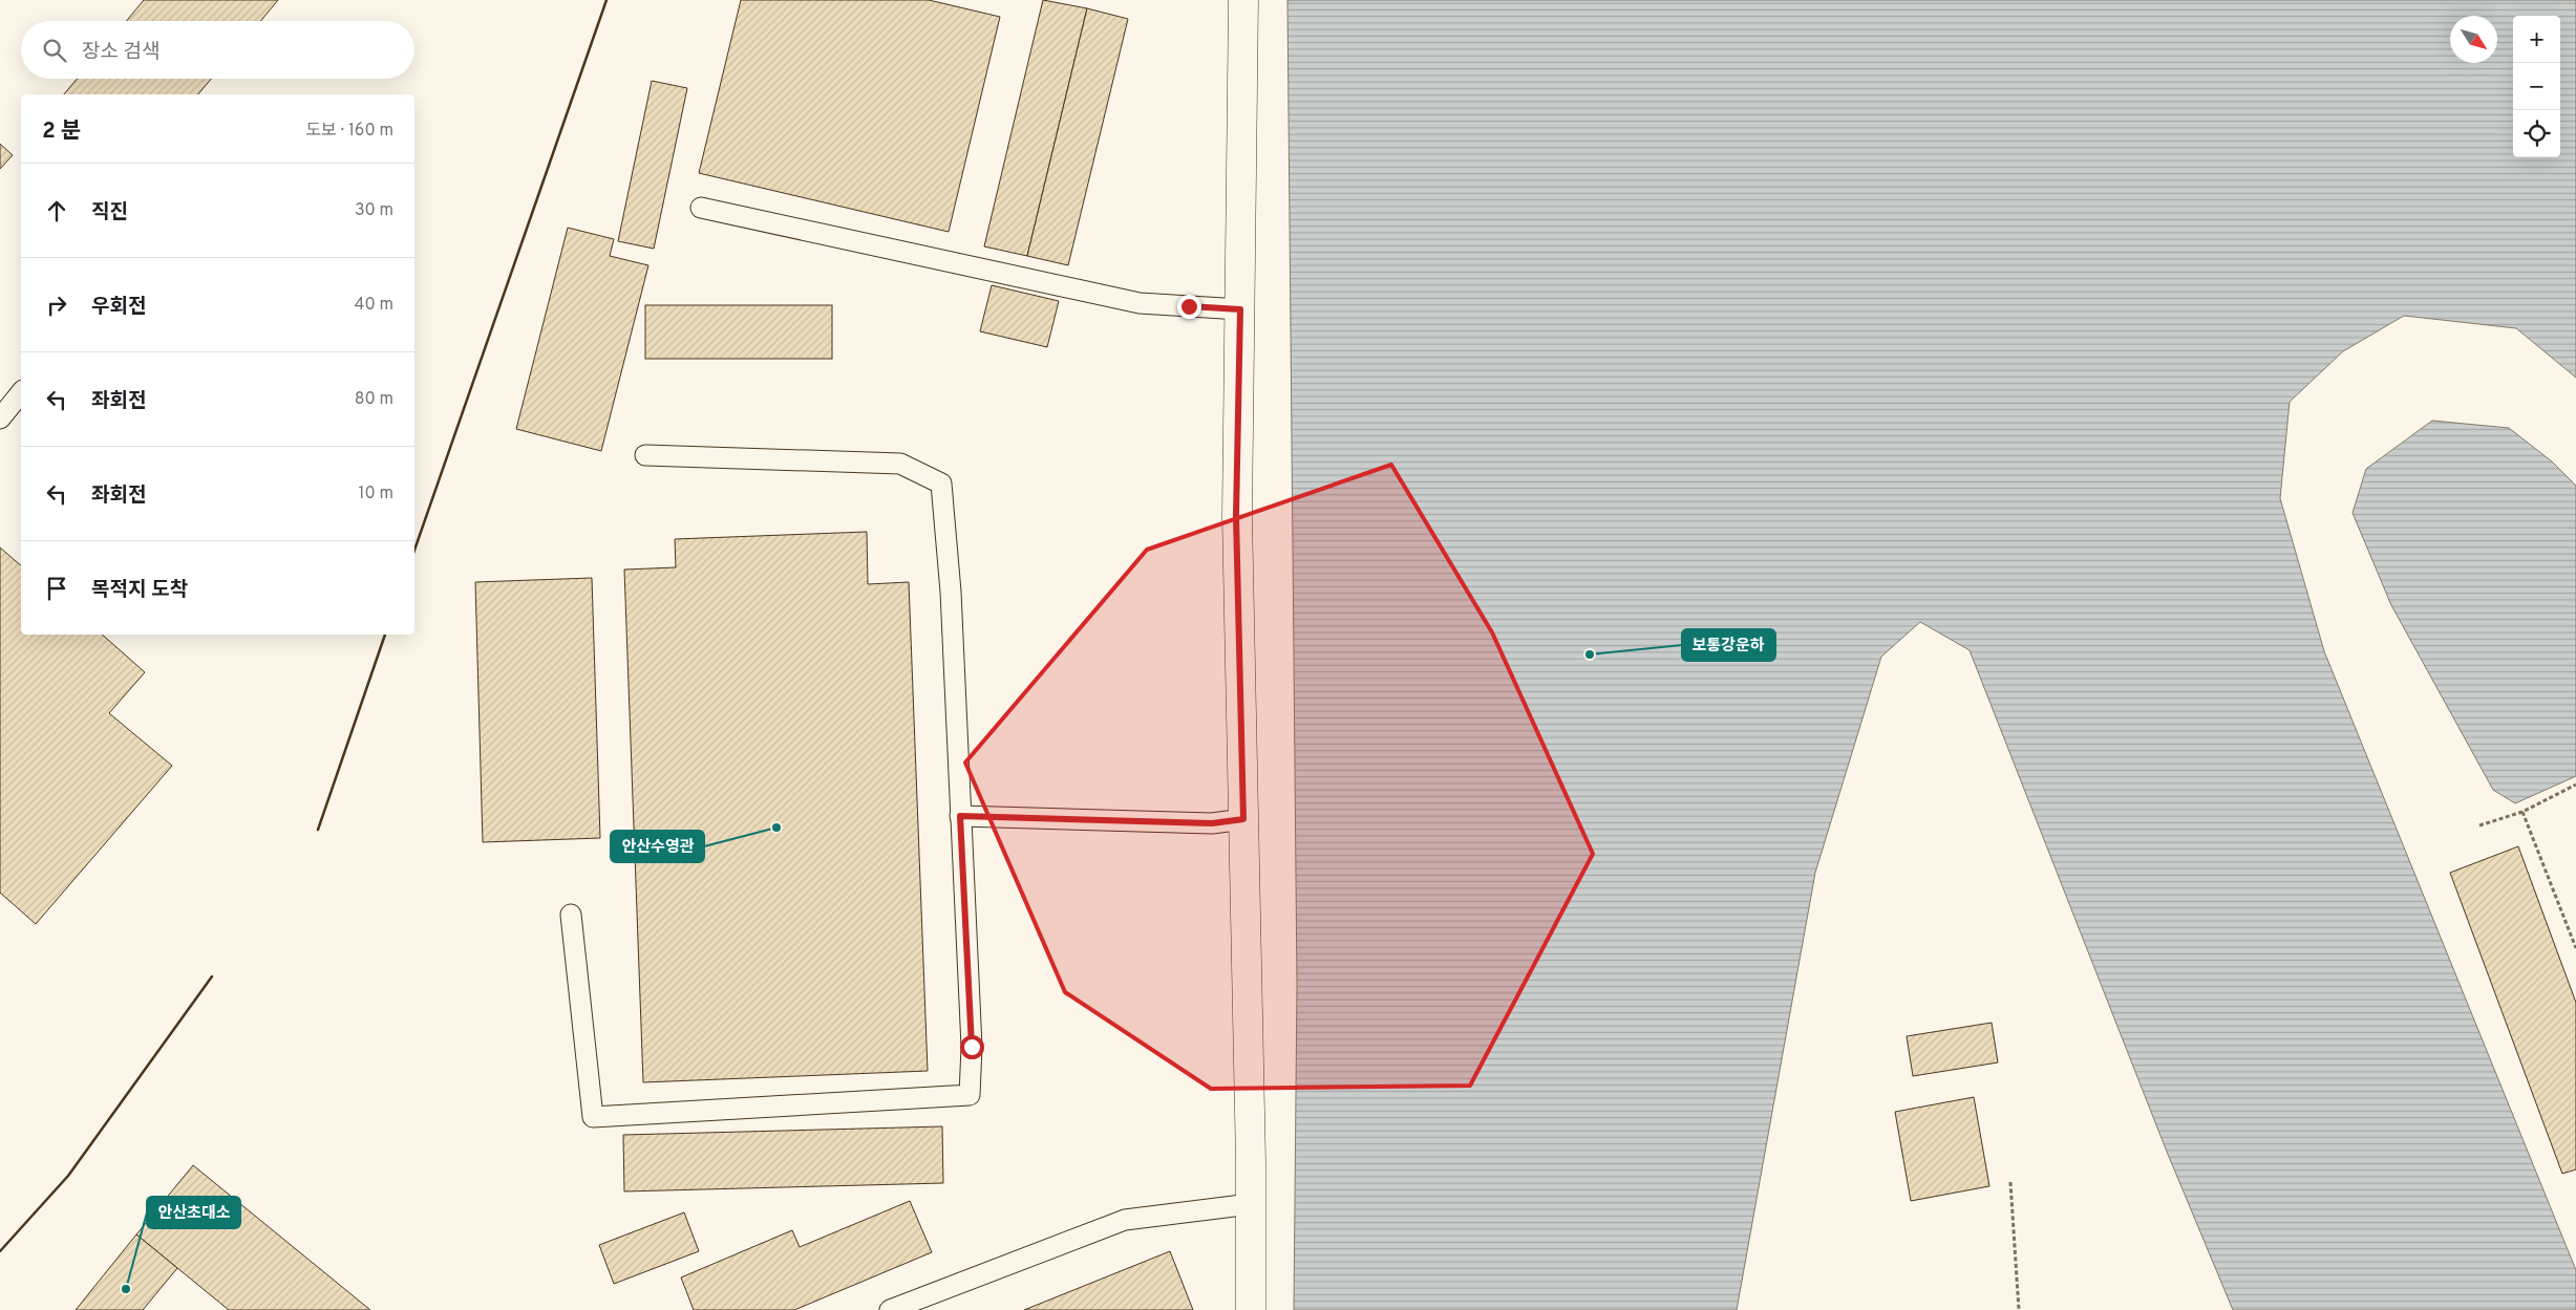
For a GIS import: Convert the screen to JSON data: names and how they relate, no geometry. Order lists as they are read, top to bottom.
{
  "places": ["보통강운하", "안산수영관", "안산초대소"],
  "north": "bottom right",
  "page": {
    "map_buttons": ["+", "−"],
    "search": "장소 검색",
    "heading": ["2 분", "도보 · 160 m"],
    "list": [
      ["직진", "30 m"],
      ["우회전", "40 m"],
      ["좌회전", "80 m"],
      ["좌회전", "10 m"],
      "목적지 도착"
    ]
  }
}
